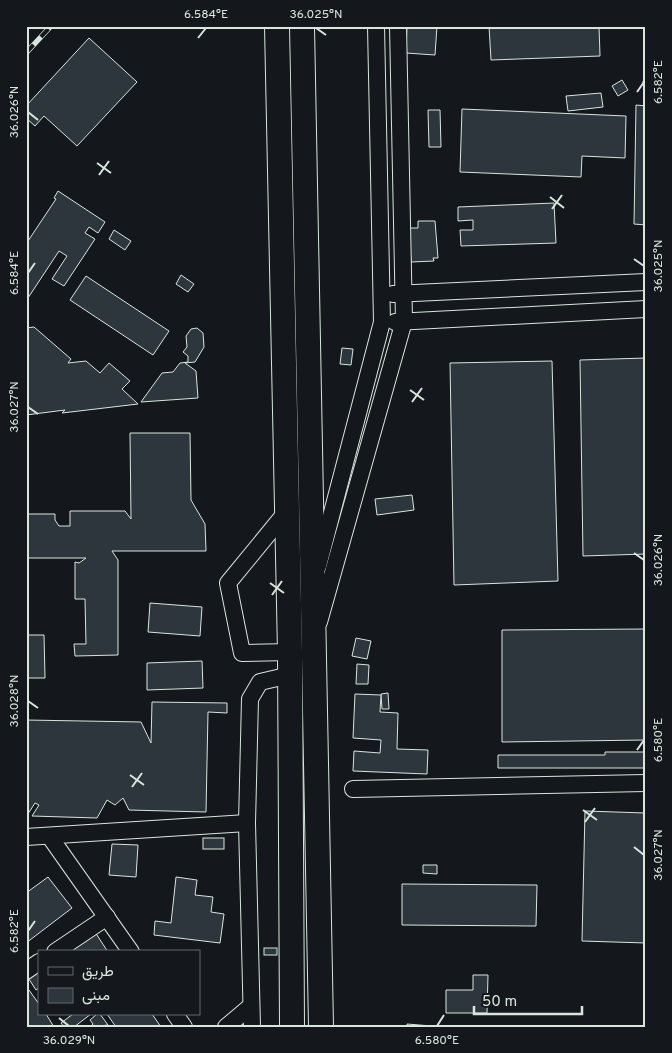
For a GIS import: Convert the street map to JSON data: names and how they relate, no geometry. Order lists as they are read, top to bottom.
{
  "legend": ["طريق", "مبنى"],
  "scale_bar": "50 m",
  "coordinates": [
    "6.584°E",
    "36.025°N",
    "6.582°E",
    "36.026°N",
    "36.027°N",
    "36.028°N",
    "6.580°E",
    "36.029°N"
  ]
}
